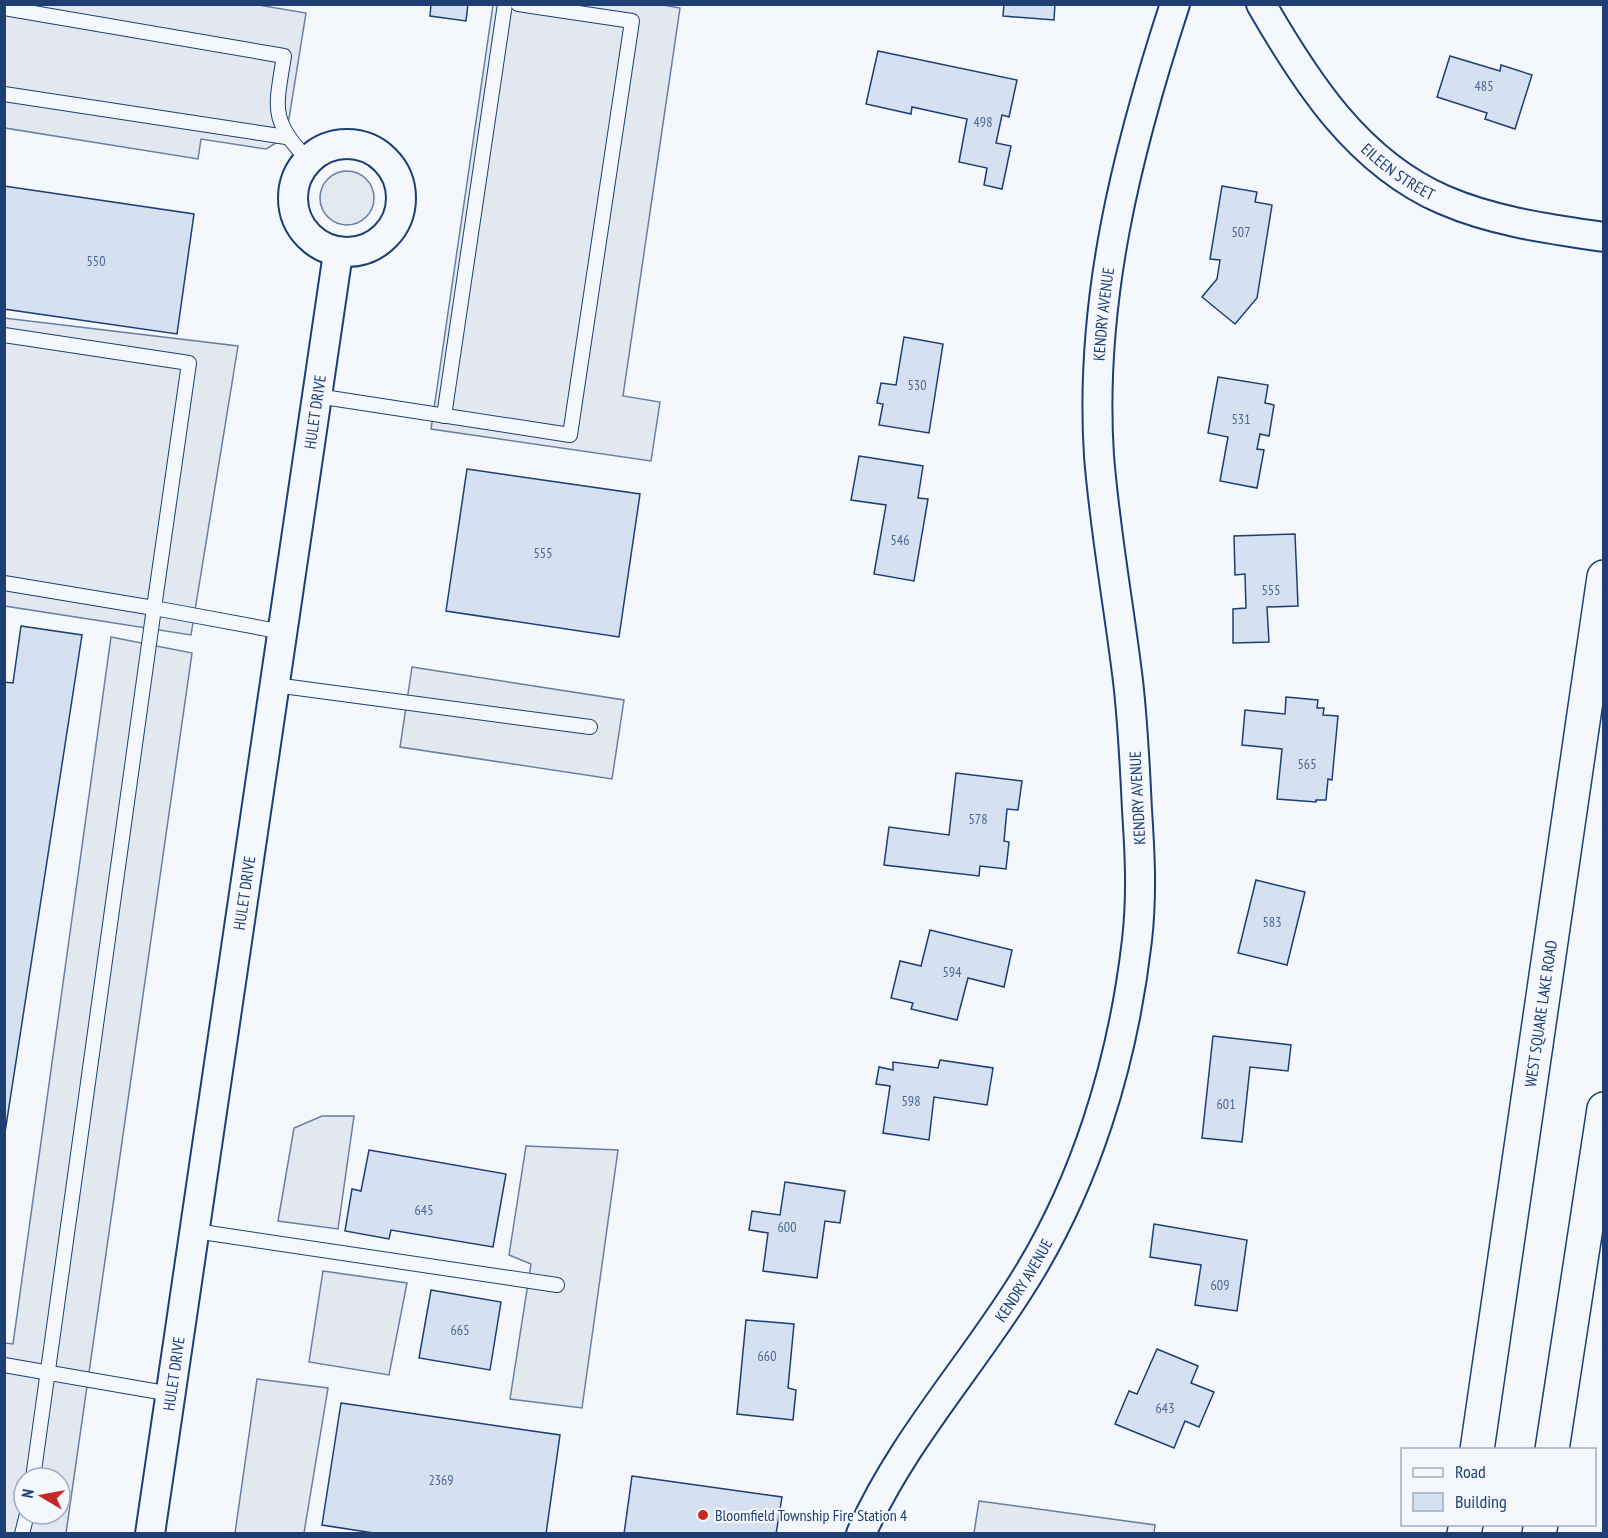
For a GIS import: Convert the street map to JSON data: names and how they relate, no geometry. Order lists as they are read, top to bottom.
{
  "streets": {
    "highway": ["WEST SQUARE LAKE ROAD"],
    "street": ["EILEEN STREET", "KENDRY AVENUE", "HULET DRIVE"]
  },
  "places": ["Bloomfield Township Fire Station 4"],
  "house_numbers": [
    "485",
    "498",
    "507",
    "550",
    "530",
    "531",
    "546",
    "555",
    "555",
    "565",
    "578",
    "583",
    "594",
    "598",
    "601",
    "645",
    "600",
    "609",
    "665",
    "660",
    "643",
    "2369"
  ],
  "legend": ["Road", "Building"],
  "north": "left"
}
